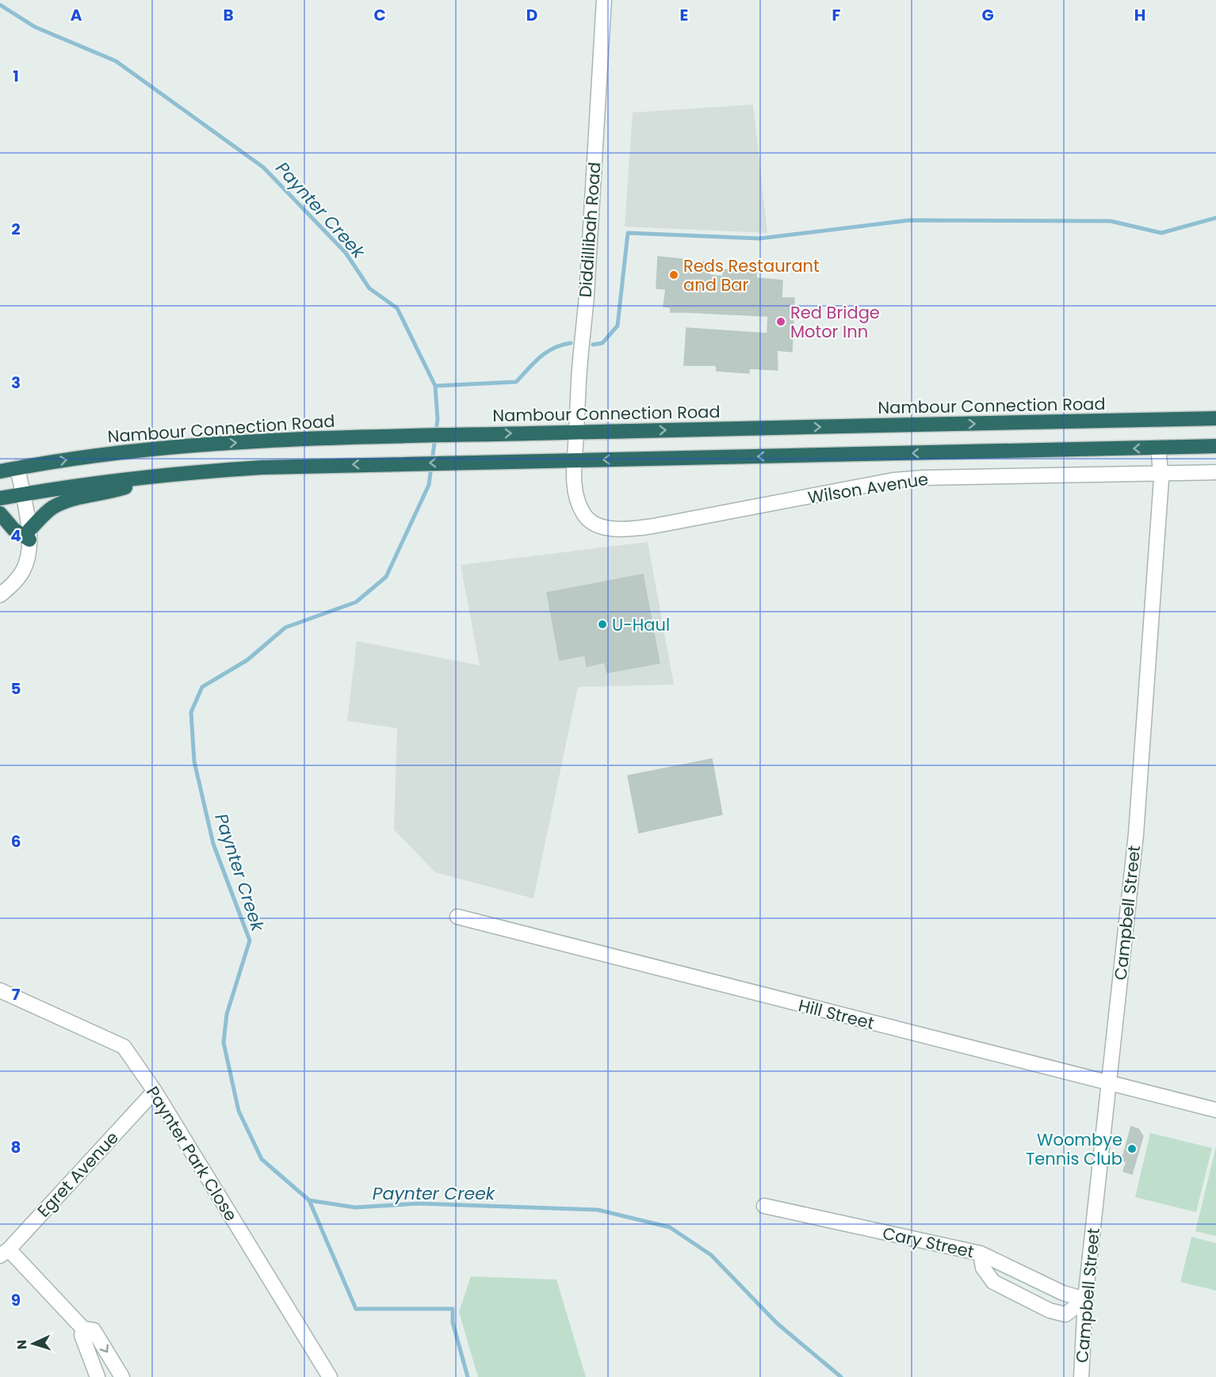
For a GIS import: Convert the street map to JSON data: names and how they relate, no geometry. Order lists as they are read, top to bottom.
{
  "streets": {
    "highway": ["Nambour Connection Road"],
    "street": [
      "Diddillibah Road",
      "Wilson Avenue",
      "Campbell Street",
      "Hill Street",
      "Paynter Park Close",
      "Egret Avenue",
      "Cary Street"
    ]
  },
  "crossings": [
    ["Diddillibah Road", "Nambour Connection Road"],
    ["Diddillibah Road", "Wilson Avenue"],
    ["Wilson Avenue", "Campbell Street"],
    ["Campbell Street", "Hill Street"],
    ["Campbell Street", "Cary Street"],
    ["Paynter Park Close", "Egret Avenue"]
  ],
  "water": ["Paynter Creek"],
  "places": [
    "Reds Restaurant and Bar",
    "Red Bridge Motor Inn",
    "U-Haul",
    "Woombye Tennis Club"
  ],
  "north": "left",
  "grid": {
    "columns": [
      "A",
      "B",
      "C",
      "D",
      "E",
      "F",
      "G",
      "H"
    ],
    "rows": [
      "1",
      "2",
      "3",
      "4",
      "5",
      "6",
      "7",
      "8",
      "9"
    ]
  }
}
